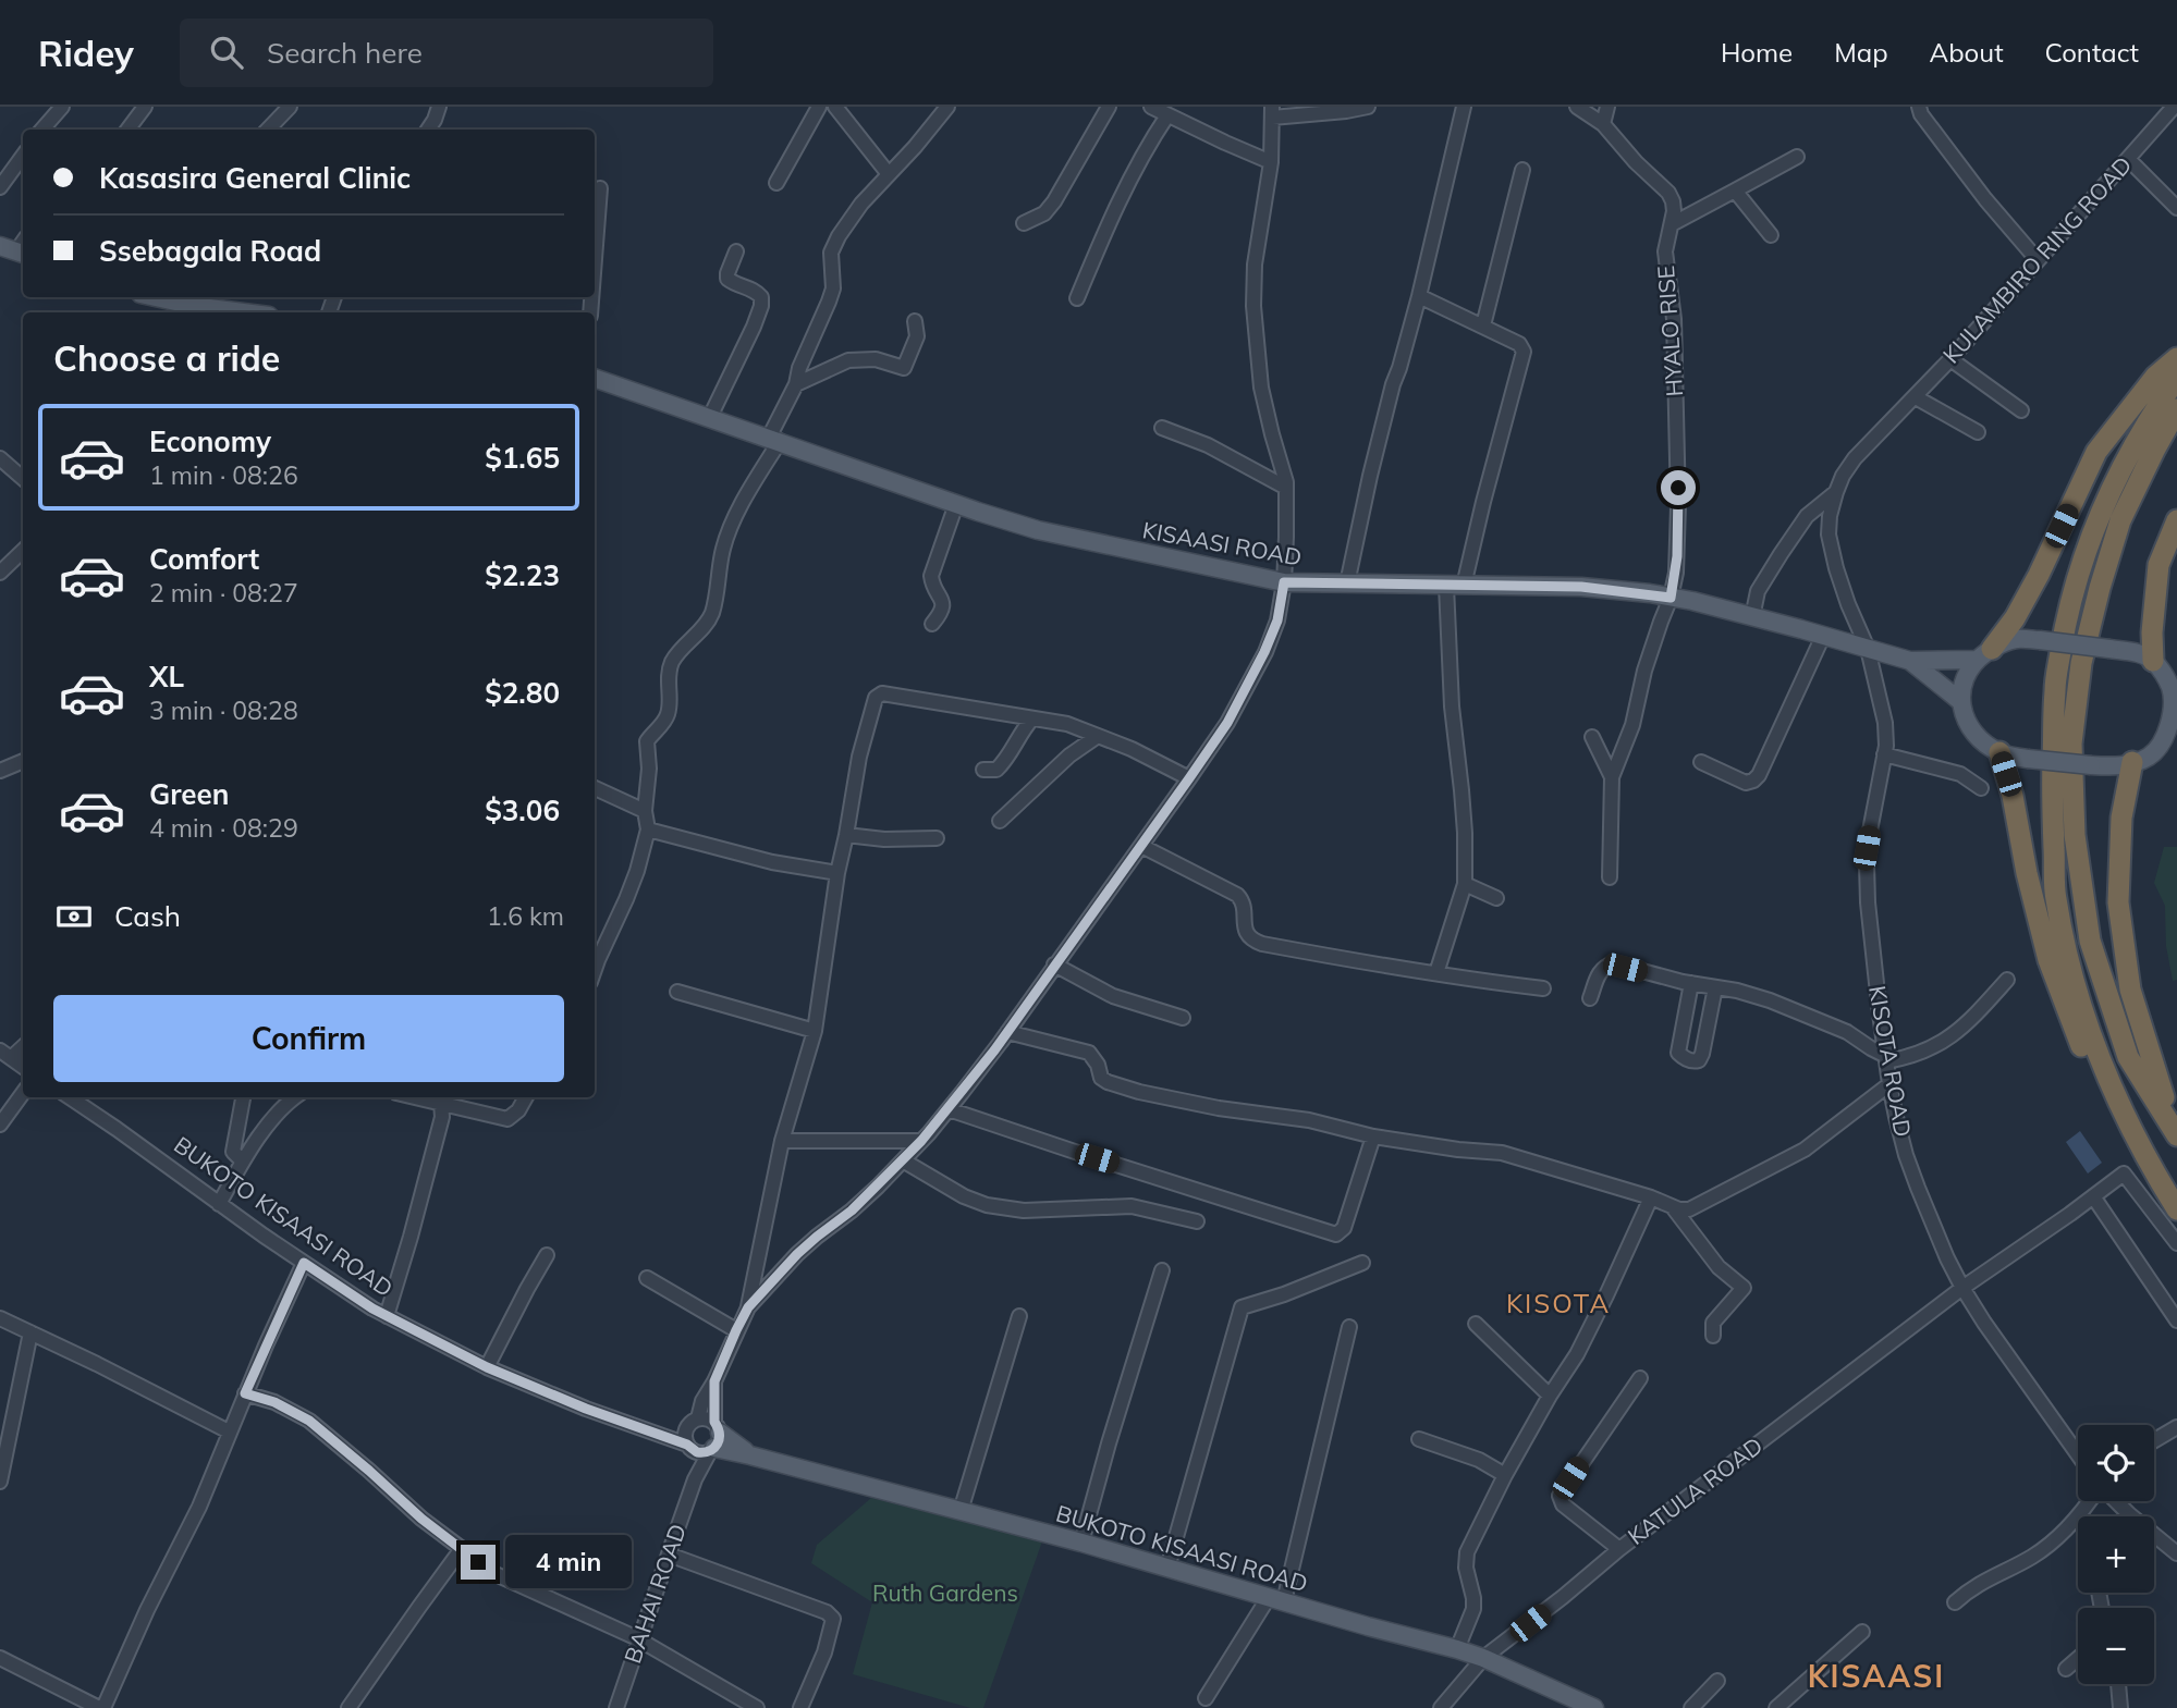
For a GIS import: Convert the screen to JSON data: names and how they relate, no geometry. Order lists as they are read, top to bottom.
{
  "streets": {
    "main road": ["KISAASI ROAD", "BUKOTO KISAASI ROAD"],
    "street": [
      "KULAMBIRO RING ROAD",
      "HYALO RISE",
      "KISOTA ROAD",
      "KATULA ROAD",
      "BAHAI ROAD"
    ]
  },
  "crossings": [
    ["KULAMBIRO RING ROAD", "KISOTA ROAD"],
    ["HYALO RISE", "KISAASI ROAD"],
    ["KISAASI ROAD", "KISOTA ROAD"],
    ["KISAASI ROAD", "BAHAI ROAD"],
    ["KISOTA ROAD", "KATULA ROAD"],
    ["BUKOTO KISAASI ROAD", "KATULA ROAD"],
    ["BUKOTO KISAASI ROAD", "BAHAI ROAD"]
  ],
  "districts": ["KISOTA", "KISAASI"],
  "parks": ["Ruth Gardens"],
  "page": {
    "header": "Ridey",
    "search": "Search here",
    "nav": [
      "Home",
      "Map",
      "About",
      "Contact"
    ],
    "banner": ["Kasasira General Clinic", "Ssebagala Road"],
    "heading": "Choose a ride",
    "list": [
      {
        "name": "Economy",
        "note": "1 min · 08:26",
        "value": "$1.65"
      },
      {
        "name": "Comfort",
        "note": "2 min · 08:27",
        "value": "$2.23"
      },
      {
        "name": "XL",
        "note": "3 min · 08:28",
        "value": "$2.80"
      },
      {
        "name": "Green",
        "note": "4 min · 08:29",
        "value": "$3.06"
      }
    ],
    "pay": ["Cash", "1.6 km"],
    "buttons": "Confirm",
    "map_buttons": ["+", "−"],
    "bubble": "4 min"
  }
}
